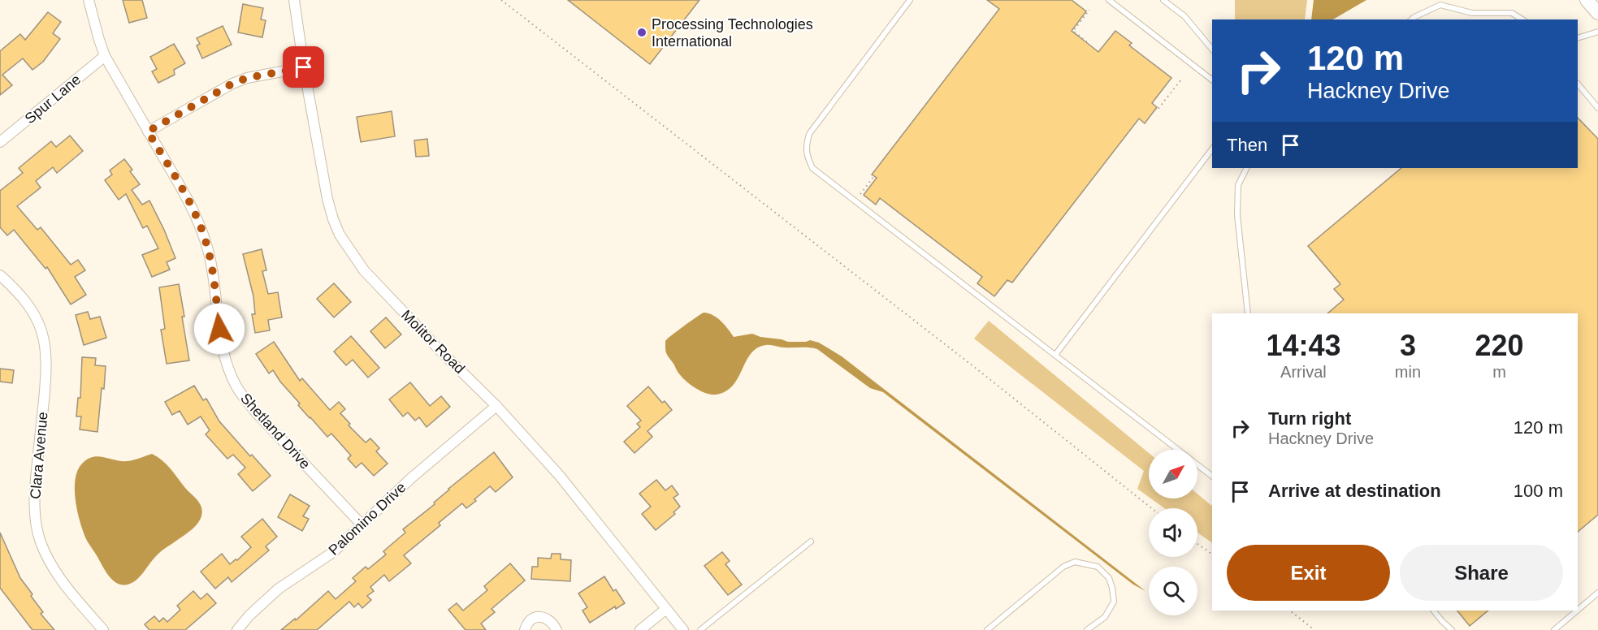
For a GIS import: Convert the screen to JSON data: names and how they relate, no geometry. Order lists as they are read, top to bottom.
{
  "streets": {
    "street": [
      "Spur Lane",
      "Molitor Road",
      "Shetland Drive",
      "Clara Avenue",
      "Palomino Drive"
    ]
  },
  "crossings": [
    ["Spur Lane", "Shetland Drive"],
    ["Molitor Road", "Palomino Drive"],
    ["Shetland Drive", "Palomino Drive"]
  ],
  "places": ["Processing Technologies International"],
  "north": "top right",
  "page": {
    "turn": ["120 m", "Hackney Drive"],
    "then": "Then",
    "eta": [
      "14:43",
      "Arrival",
      "3",
      "min",
      "220",
      "m"
    ],
    "list": [
      {
        "name": "Turn right",
        "note": "Hackney Drive",
        "value": "120 m"
      },
      {
        "name": "Arrive at destination",
        "value": "100 m"
      }
    ],
    "buttons": ["Exit", "Share"]
  }
}
